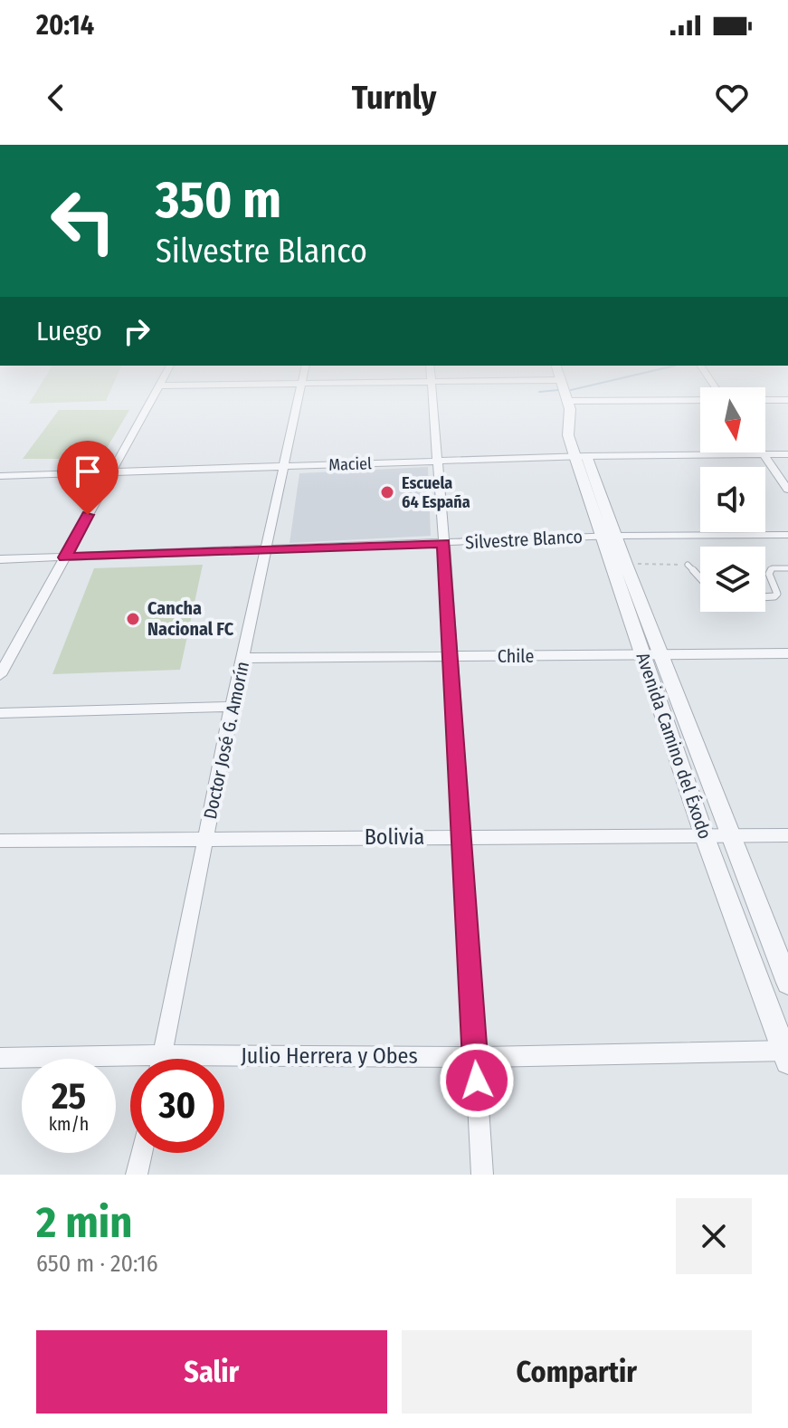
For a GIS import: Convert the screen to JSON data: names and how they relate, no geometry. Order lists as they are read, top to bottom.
{
  "streets": {
    "street": [
      "Maciel",
      "Silvestre Blanco",
      "Chile",
      "Doctor José G. Amorín",
      "Avenida Camino del Éxodo",
      "Bolivia",
      "Julio Herrera y Obes"
    ]
  },
  "crossings": [
    ["Maciel", "Doctor José G. Amorín"],
    ["Maciel", "Avenida Camino del Éxodo"],
    ["Silvestre Blanco", "Doctor José G. Amorín"],
    ["Silvestre Blanco", "Avenida Camino del Éxodo"],
    ["Chile", "Doctor José G. Amorín"],
    ["Chile", "Avenida Camino del Éxodo"],
    ["Doctor José G. Amorín", "Bolivia"],
    ["Doctor José G. Amorín", "Julio Herrera y Obes"],
    ["Avenida Camino del Éxodo", "Bolivia"],
    ["Avenida Camino del Éxodo", "Julio Herrera y Obes"]
  ],
  "places": ["Escuela 64 España", "Cancha Nacional FC"],
  "north": "bottom",
  "page": {
    "status": "20:14",
    "header": "Turnly",
    "turn": ["350 m", "Silvestre Blanco"],
    "then": "Luego",
    "speed": "25 km/h",
    "limit": "30",
    "heading": ["2 min", "650 m · 20:16"],
    "buttons": ["Salir", "Compartir"]
  }
}
